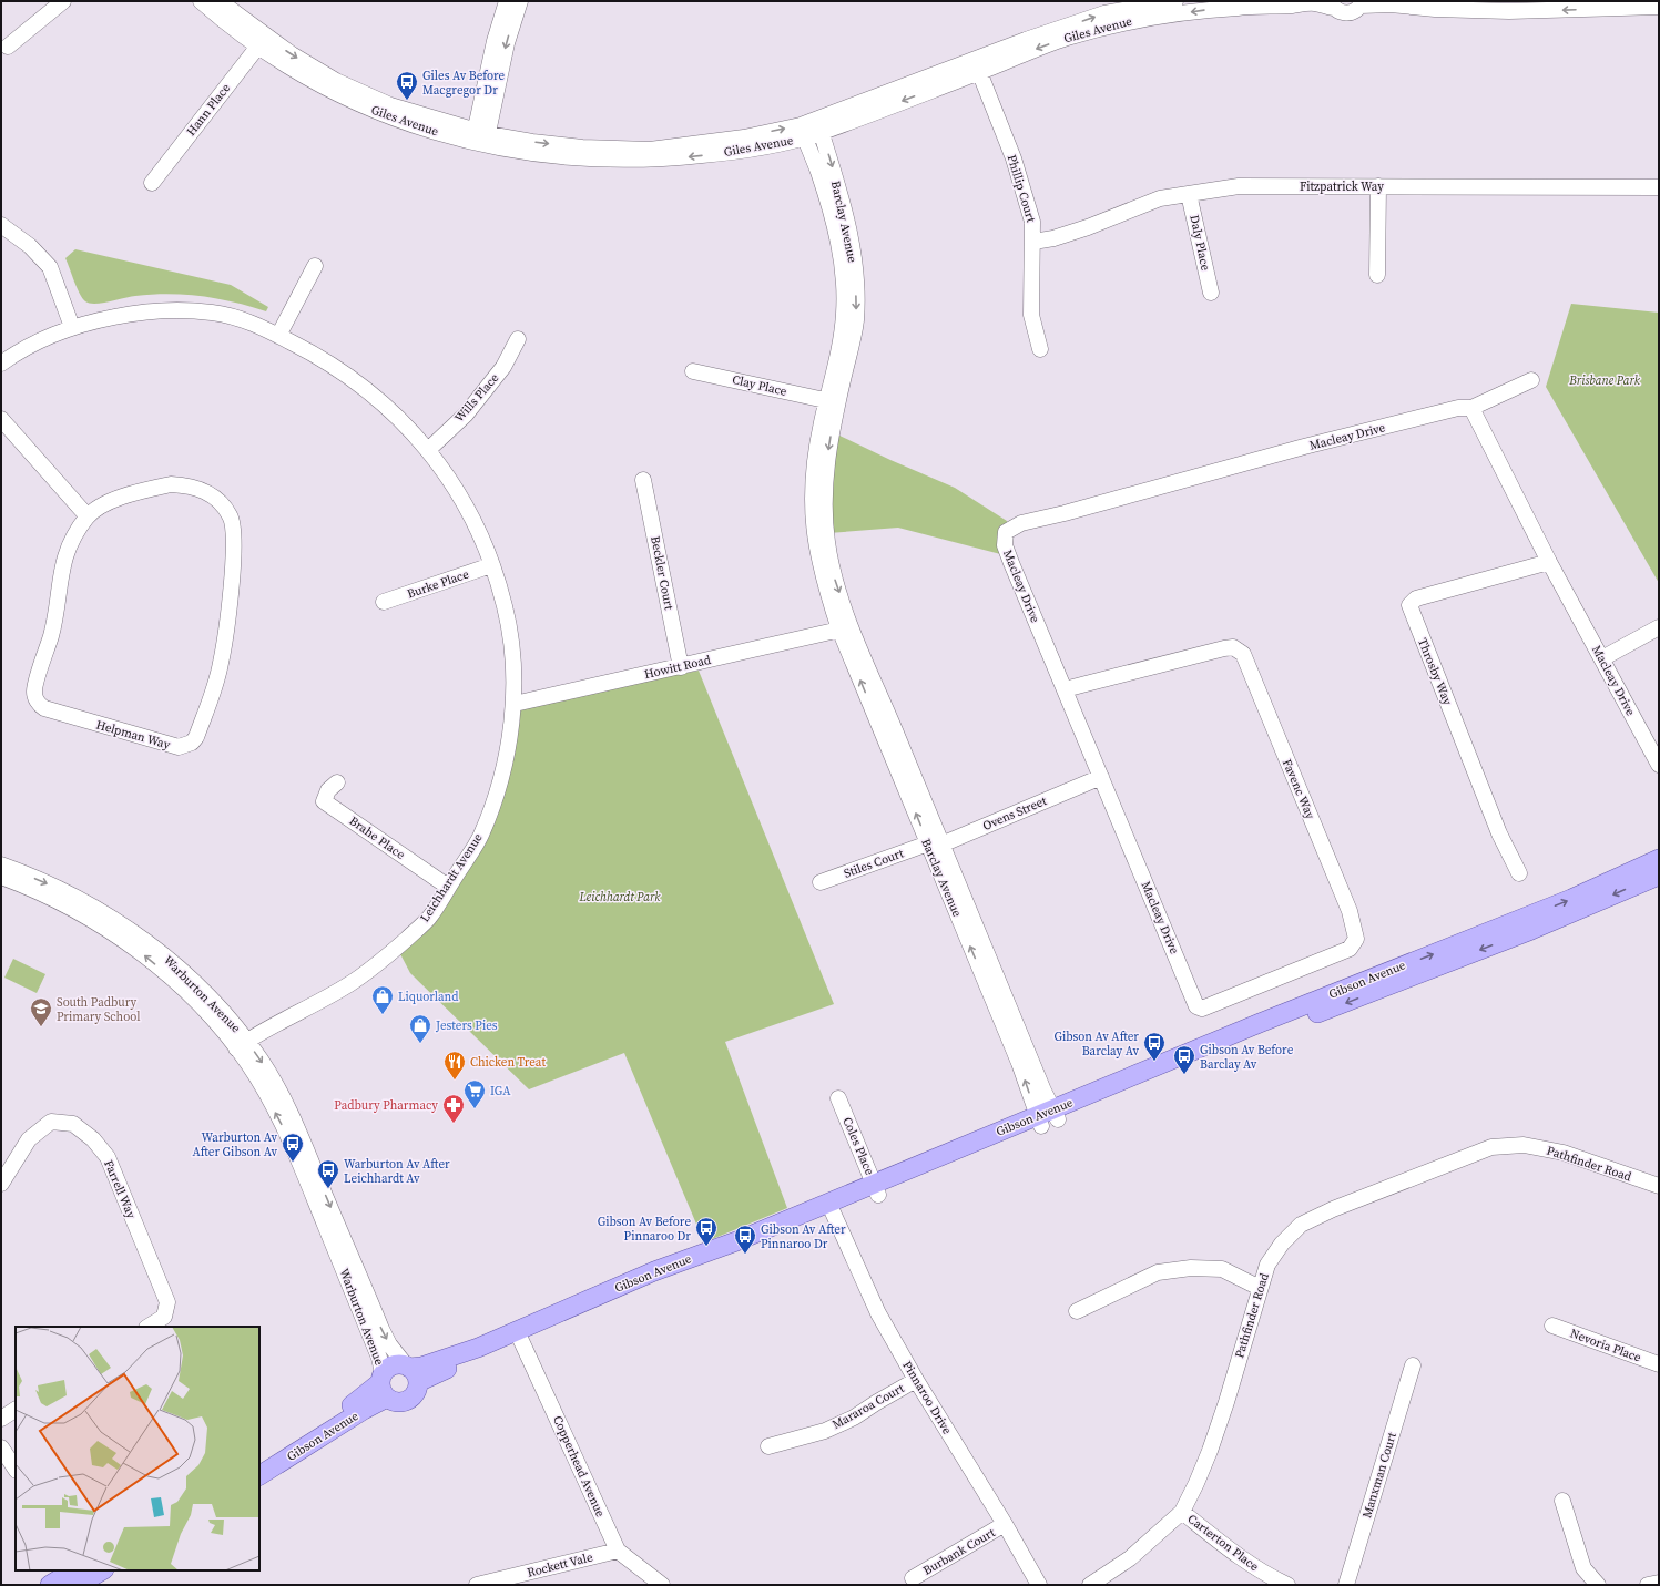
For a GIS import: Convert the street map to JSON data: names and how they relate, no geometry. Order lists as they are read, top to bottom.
{
  "streets": {
    "main road": ["Gibson Avenue"],
    "street": [
      "Giles Avenue",
      "Hann Place",
      "Fitzpatrick Way",
      "Phillip Court",
      "Barclay Avenue",
      "Daly Place",
      "Clay Place",
      "Wills Place",
      "Macleay Drive",
      "Beckler Court",
      "Burke Place",
      "Howitt Road",
      "Throsby Way",
      "Helpman Way",
      "Favenc Way",
      "Ovens Street",
      "Brahe Place",
      "Stiles Court",
      "Leichhardt Avenue",
      "Warburton Avenue",
      "Coles Place",
      "Pathfinder Road",
      "Farrell Way",
      "Nevoria Place",
      "Pinnaroo Drive",
      "Mararoa Court",
      "Copperhead Avenue",
      "Manxman Court",
      "Carterton Place",
      "Burbank Court",
      "Rockett Vale"
    ]
  },
  "crossings": [
    ["Giles Avenue", "Hann Place"],
    ["Giles Avenue", "Phillip Court"],
    ["Giles Avenue", "Barclay Avenue"],
    ["Fitzpatrick Way", "Phillip Court"],
    ["Fitzpatrick Way", "Daly Place"],
    ["Barclay Avenue", "Clay Place"],
    ["Barclay Avenue", "Howitt Road"],
    ["Barclay Avenue", "Ovens Street"],
    ["Barclay Avenue", "Stiles Court"],
    ["Barclay Avenue", "Gibson Avenue"],
    ["Wills Place", "Leichhardt Avenue"],
    ["Macleay Drive", "Throsby Way"],
    ["Macleay Drive", "Favenc Way"],
    ["Macleay Drive", "Ovens Street"],
    ["Beckler Court", "Howitt Road"],
    ["Burke Place", "Leichhardt Avenue"],
    ["Howitt Road", "Leichhardt Avenue"],
    ["Ovens Street", "Stiles Court"],
    ["Brahe Place", "Leichhardt Avenue"],
    ["Leichhardt Avenue", "Warburton Avenue"],
    ["Gibson Avenue", "Warburton Avenue"],
    ["Gibson Avenue", "Coles Place"],
    ["Gibson Avenue", "Pinnaroo Drive"],
    ["Gibson Avenue", "Copperhead Avenue"],
    ["Pathfinder Road", "Carterton Place"],
    ["Pinnaroo Drive", "Mararoa Court"],
    ["Pinnaroo Drive", "Burbank Court"],
    ["Copperhead Avenue", "Rockett Vale"]
  ],
  "parks": ["Brisbane Park", "Leichhardt Park"],
  "places": {
    "bus stop": [
      "Giles Av Before Macgregor Dr",
      "Gibson Av After Barclay Av",
      "Gibson Av Before Barclay Av",
      "Warburton Av After Gibson Av",
      "Warburton Av After Leichhardt Av",
      "Gibson Av Before Pinnaroo Dr",
      "Gibson Av After Pinnaroo Dr"
    ],
    "shop": ["Liquorland", "Jesters Pies"],
    "school or university": ["South Padbury Primary School"],
    "restaurant": ["Chicken Treat"],
    "supermarket": ["IGA"],
    "pharmacy": ["Padbury Pharmacy"]
  }
}
